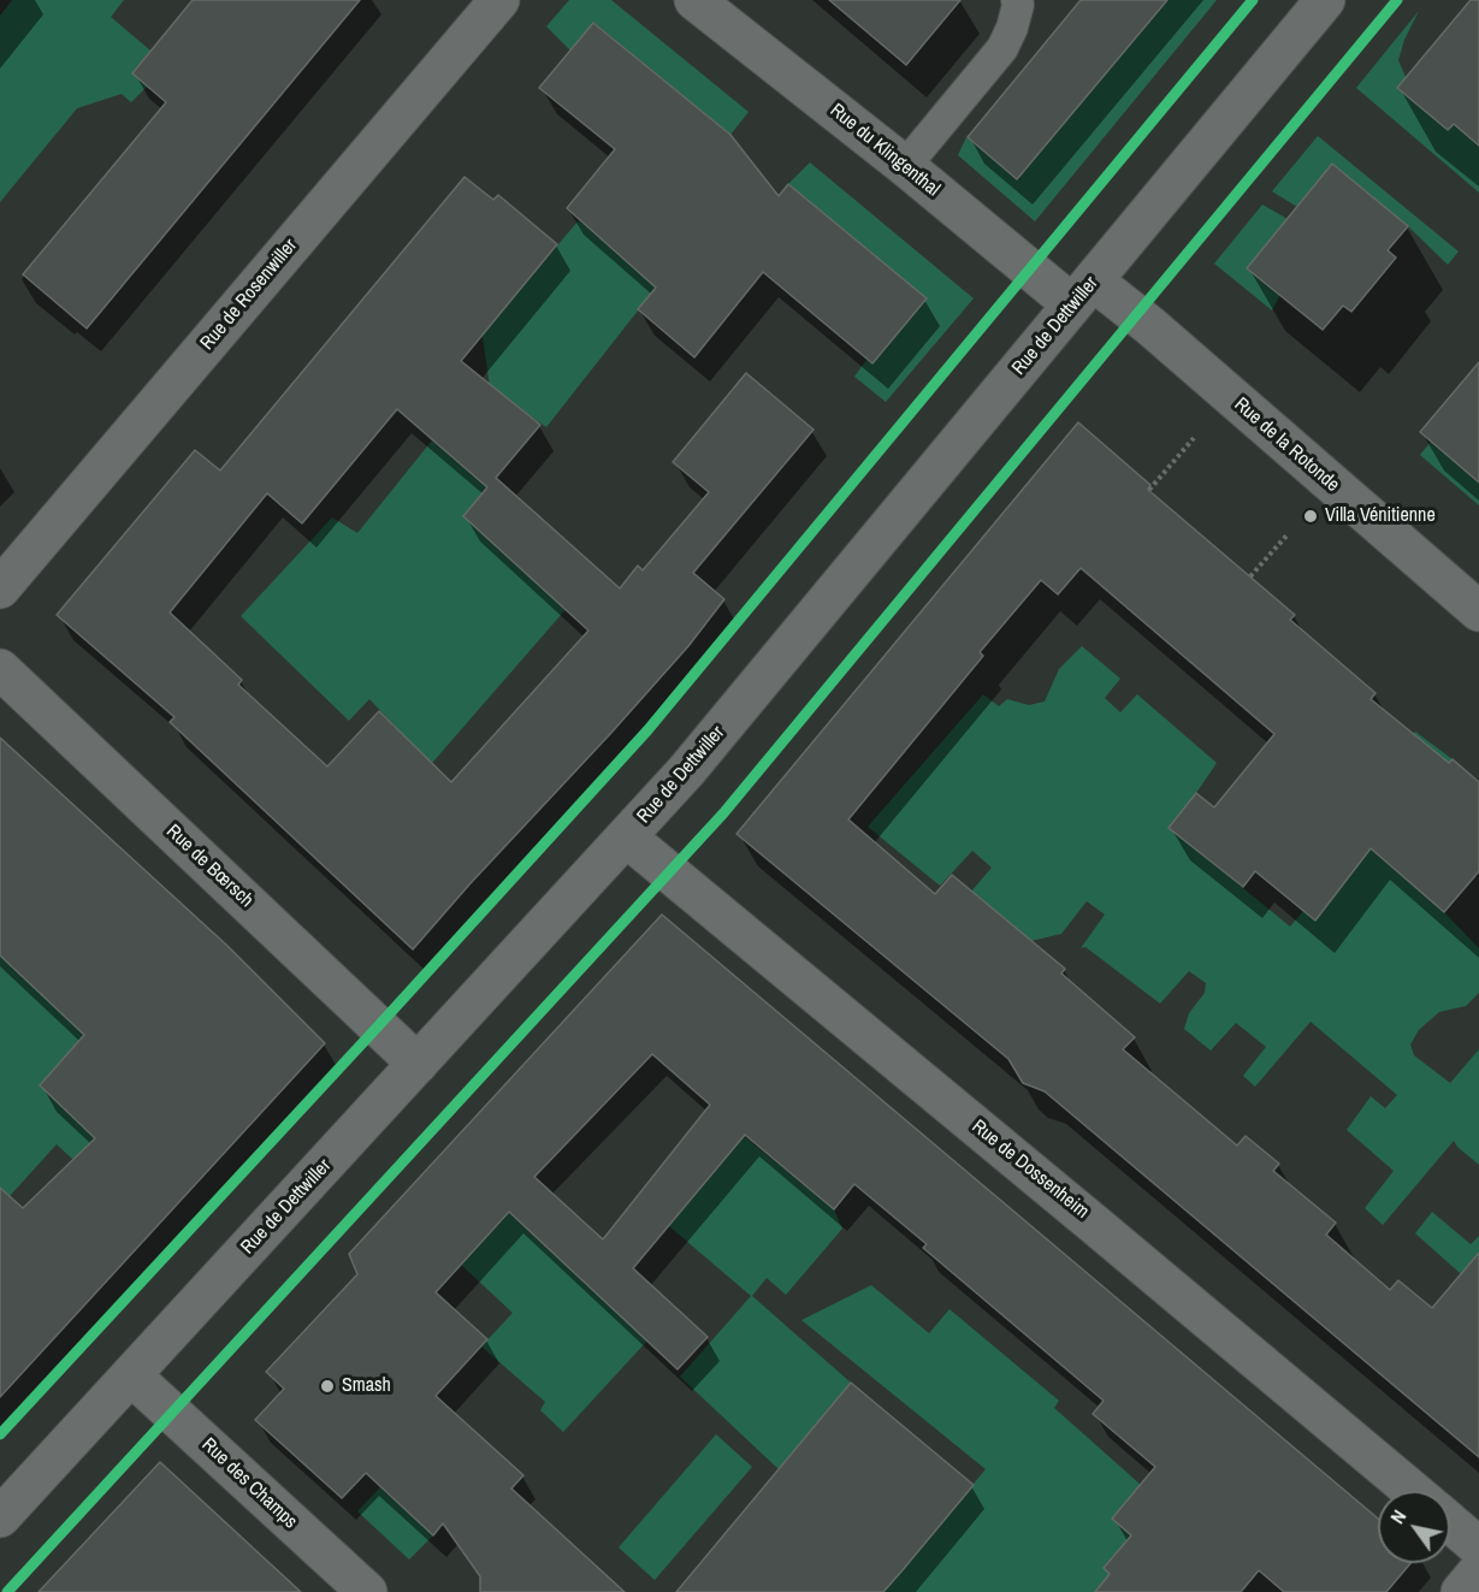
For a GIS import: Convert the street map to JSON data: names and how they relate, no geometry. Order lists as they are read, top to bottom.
{
  "streets": {
    "street": [
      "Rue du Klingenthal",
      "Rue de Rosenwiller",
      "Rue de Dettwiller",
      "Rue de la Rotonde",
      "Rue de Bœrsch",
      "Rue de Dossenheim",
      "Rue des Champs"
    ]
  },
  "crossings": [
    ["Rue du Klingenthal", "Rue de Dettwiller"],
    ["Rue du Klingenthal", "Rue de la Rotonde"],
    ["Rue de Dettwiller", "Rue de la Rotonde"],
    ["Rue de Dettwiller", "Rue de Bœrsch"],
    ["Rue de Dettwiller", "Rue de Dossenheim"],
    ["Rue de Dettwiller", "Rue des Champs"]
  ],
  "places": ["Villa Vénitienne", "Smash"],
  "north": "top left"
}
